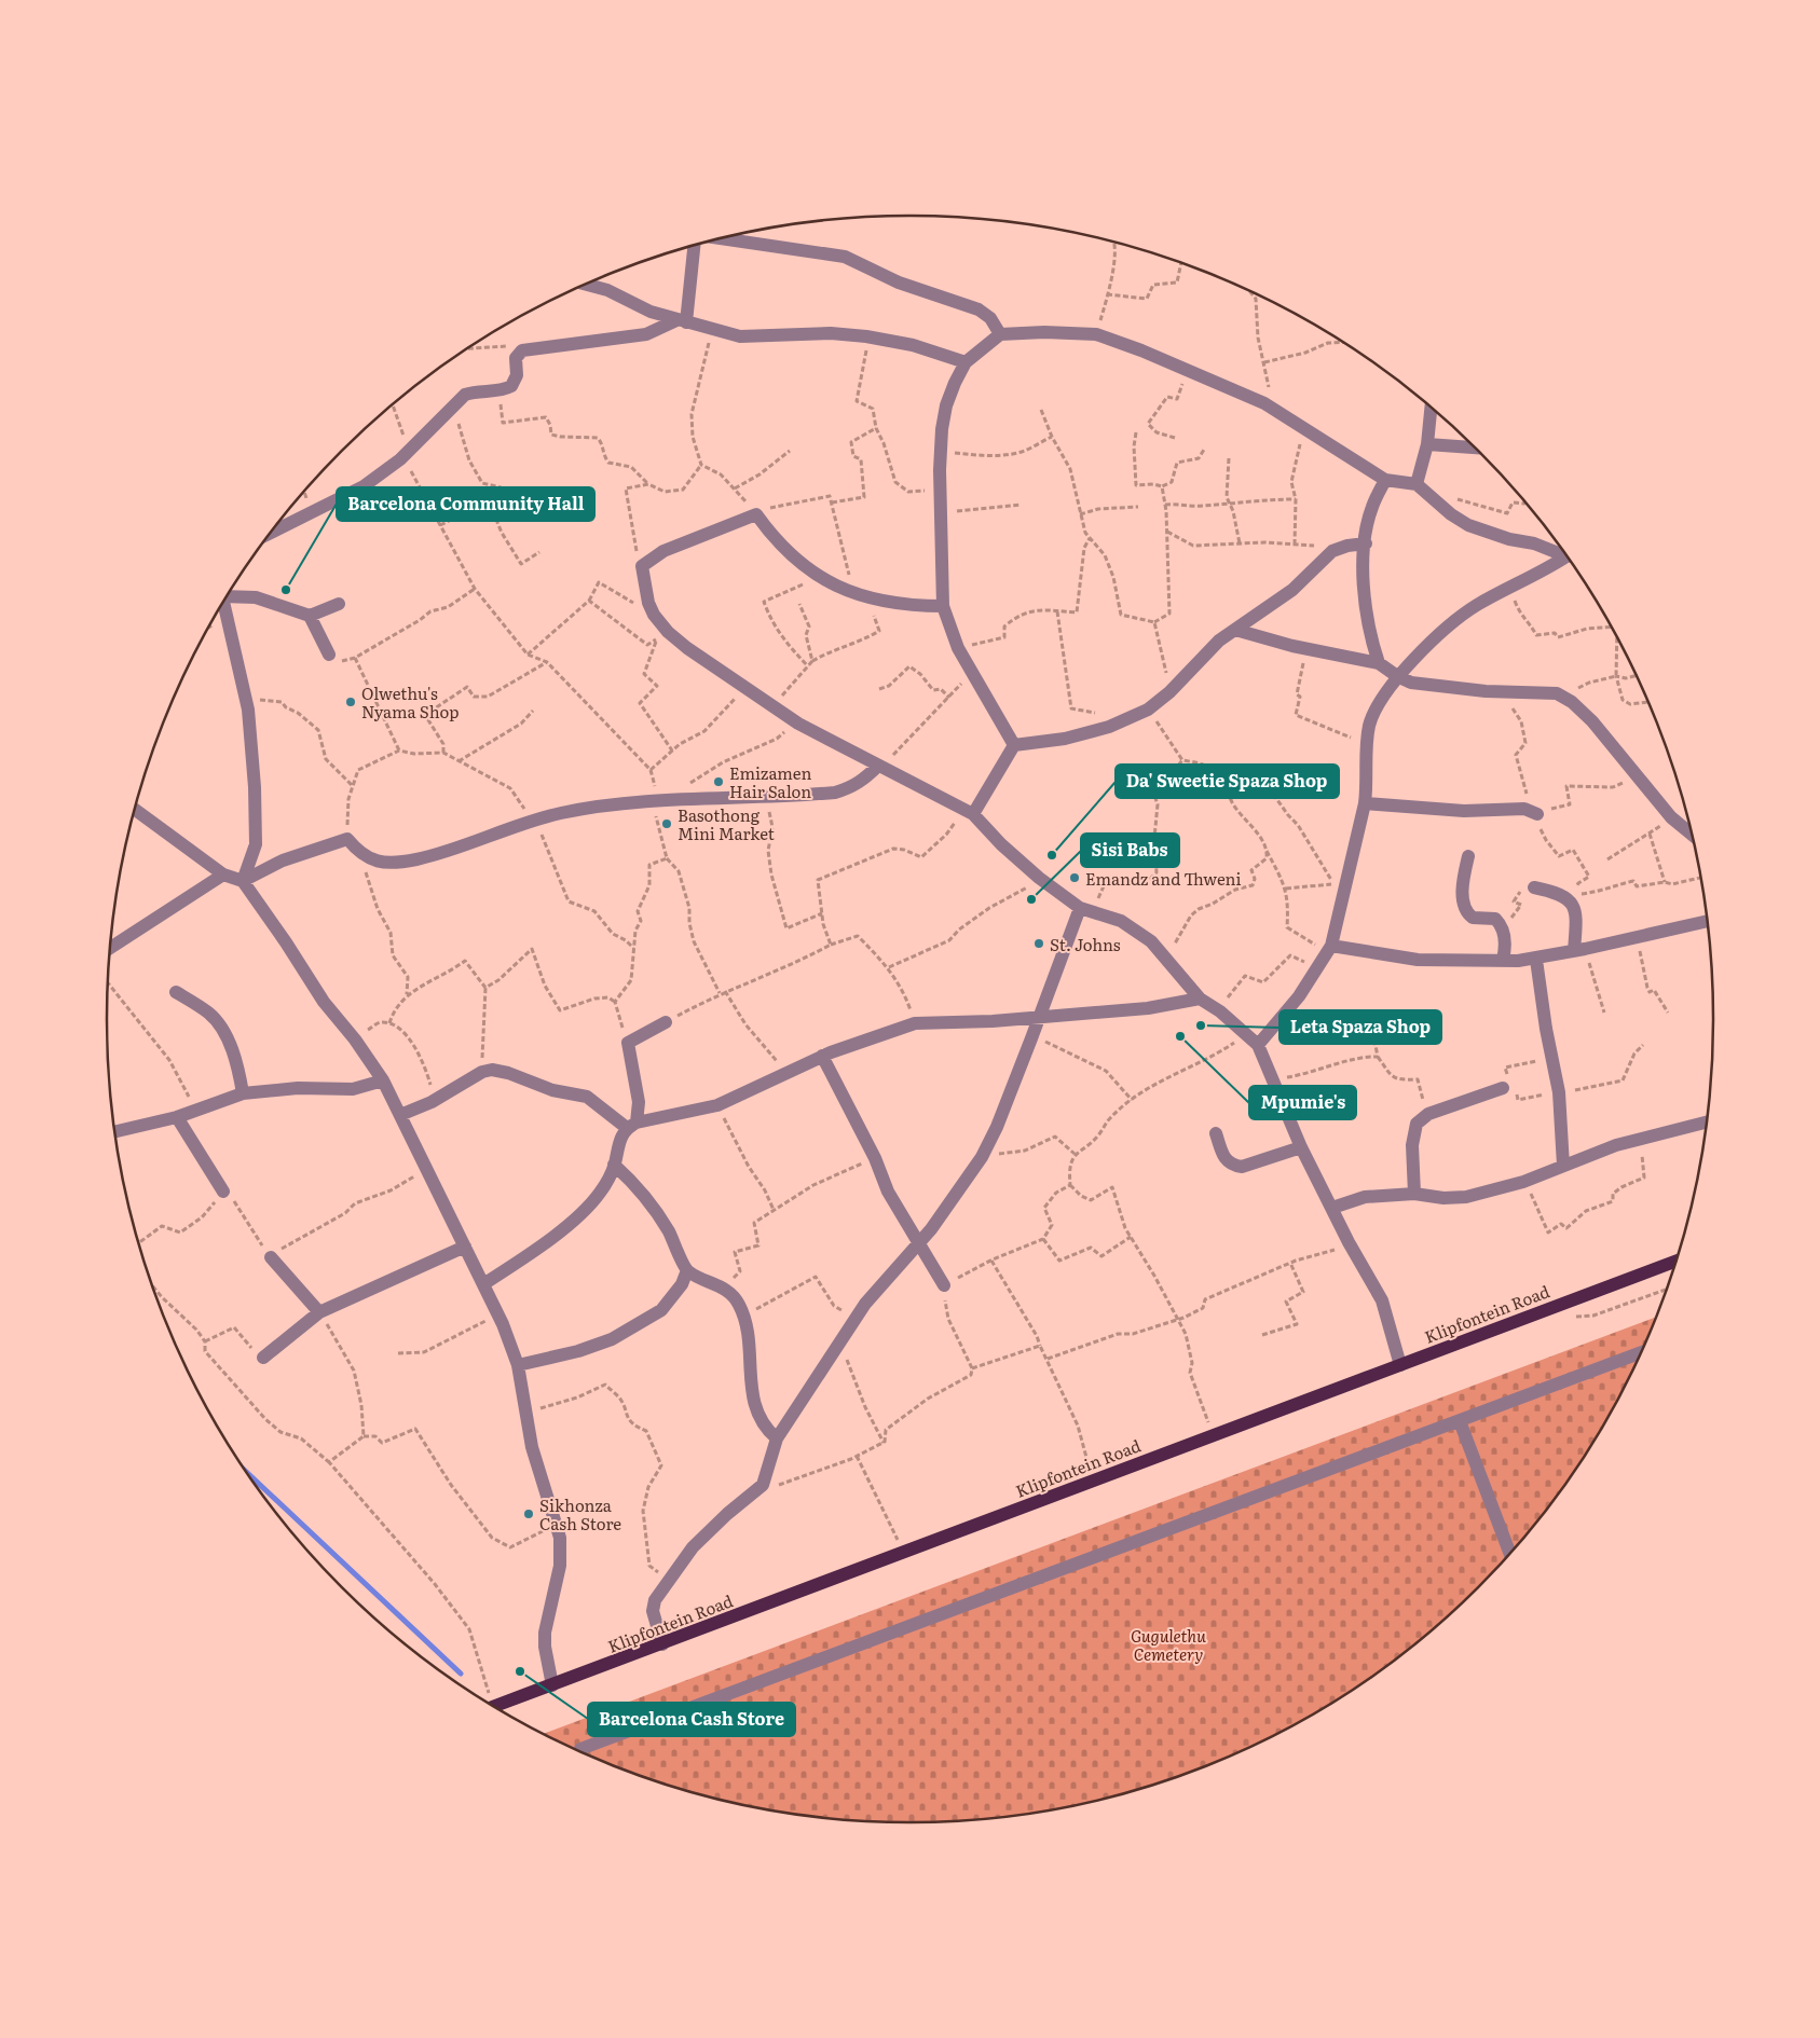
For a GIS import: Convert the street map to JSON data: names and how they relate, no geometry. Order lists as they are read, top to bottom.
{
  "streets": {
    "main road": ["Klipfontein Road"]
  },
  "parks": ["Gugulethu Cemetery"],
  "places": [
    "Barcelona Community Hall",
    "Olwethu's Nyama Shop",
    "Emizamen Hair Salon",
    "Basothong Mini Market",
    "Da' Sweetie Spaza Shop",
    "Emandz and Thweni",
    "Sisi Babs",
    "St. Johns",
    "Leta Spaza Shop",
    "Mpumie's",
    "Sikhonza Cash Store",
    "Barcelona Cash Store"
  ]
}
